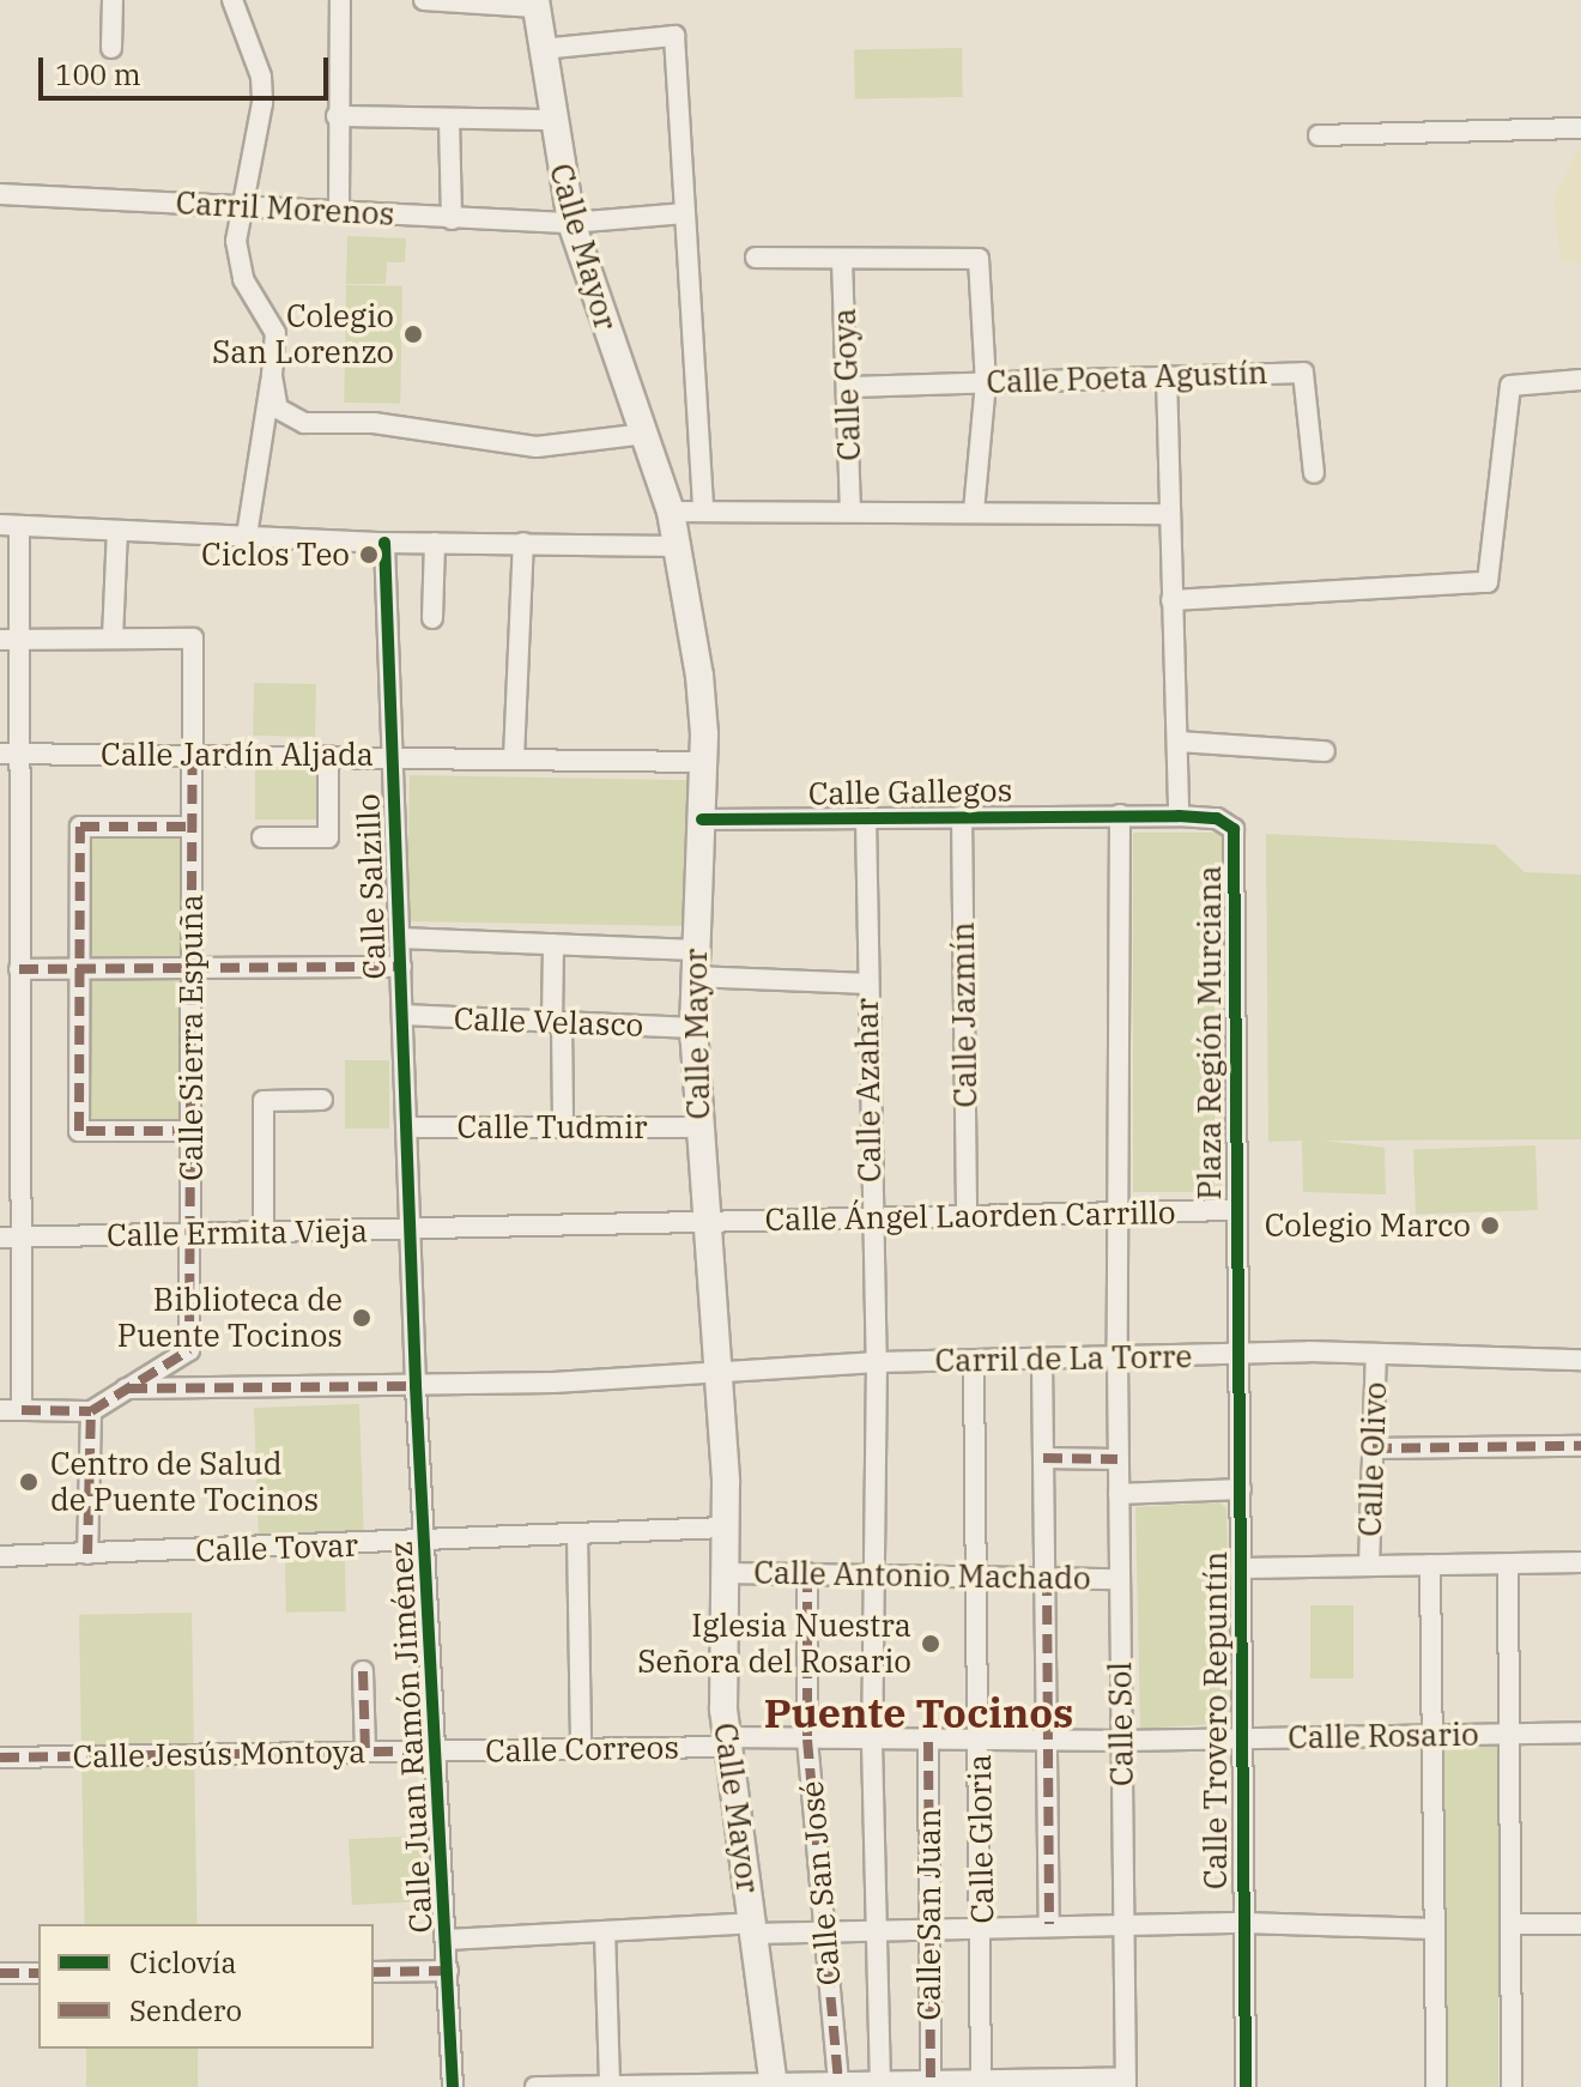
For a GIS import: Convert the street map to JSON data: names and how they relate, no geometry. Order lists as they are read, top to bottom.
{
  "streets": {
    "main road": ["Calle Mayor"],
    "street": [
      "Carril Morenos",
      "Calle Poeta Agustín",
      "Calle Goya",
      "Calle Jardín Aljada",
      "Calle Gallegos",
      "Calle Salzillo",
      "Calle Jazmín",
      "Calle Velasco",
      "Plaza Región Murciana",
      "Calle Sierra Espuña",
      "Calle Azahar",
      "Calle Tudmir",
      "Calle Ángel Laorden Carrillo",
      "Calle Ermita Vieja",
      "Carril de La Torre",
      "Calle Olivo",
      "Calle Tovar",
      "Calle Antonio Machado",
      "Calle Trovero Repuntín",
      "Calle Sol",
      "Calle Rosario",
      "Calle Juan Ramón Jiménez",
      "Calle Correos",
      "Calle Jesús Montoya",
      "Calle Gloria",
      "Calle San José",
      "Calle San Juan"
    ]
  },
  "crossings": [
    ["Carril Morenos", "Calle Mayor"],
    ["Calle Mayor", "Calle Jardín Aljada"],
    ["Calle Mayor", "Calle Gallegos"],
    ["Calle Mayor", "Calle Velasco"],
    ["Calle Mayor", "Calle Tudmir"],
    ["Calle Mayor", "Calle Ángel Laorden Carrillo"],
    ["Calle Mayor", "Calle Ermita Vieja"],
    ["Calle Mayor", "Carril de La Torre"],
    ["Calle Mayor", "Calle Tovar"],
    ["Calle Mayor", "Calle Antonio Machado"],
    ["Calle Mayor", "Calle Rosario"],
    ["Calle Mayor", "Calle Correos"],
    ["Calle Poeta Agustín", "Calle Goya"],
    ["Calle Jardín Aljada", "Calle Salzillo"],
    ["Calle Jardín Aljada", "Calle Sierra Espuña"],
    ["Calle Gallegos", "Calle Jazmín"],
    ["Calle Gallegos", "Plaza Región Murciana"],
    ["Calle Gallegos", "Calle Azahar"],
    ["Calle Salzillo", "Calle Velasco"],
    ["Calle Salzillo", "Calle Tudmir"],
    ["Calle Salzillo", "Calle Ermita Vieja"],
    ["Calle Salzillo", "Calle Juan Ramón Jiménez"],
    ["Calle Jazmín", "Calle Ángel Laorden Carrillo"],
    ["Plaza Región Murciana", "Calle Ángel Laorden Carrillo"],
    ["Plaza Región Murciana", "Carril de La Torre"],
    ["Plaza Región Murciana", "Calle Trovero Repuntín"],
    ["Calle Sierra Espuña", "Calle Ermita Vieja"],
    ["Calle Sierra Espuña", "Carril de La Torre"],
    ["Calle Azahar", "Calle Ángel Laorden Carrillo"],
    ["Calle Azahar", "Carril de La Torre"],
    ["Calle Azahar", "Calle Antonio Machado"],
    ["Calle Azahar", "Calle Rosario"],
    ["Calle Ángel Laorden Carrillo", "Calle Ermita Vieja"],
    ["Calle Ermita Vieja", "Calle Juan Ramón Jiménez"],
    ["Carril de La Torre", "Calle Olivo"],
    ["Carril de La Torre", "Calle Trovero Repuntín"],
    ["Carril de La Torre", "Calle Sol"],
    ["Carril de La Torre", "Calle Juan Ramón Jiménez"],
    ["Carril de La Torre", "Calle Gloria"],
    ["Calle Olivo", "Calle Trovero Repuntín"],
    ["Calle Tovar", "Calle Juan Ramón Jiménez"],
    ["Calle Antonio Machado", "Calle Sol"],
    ["Calle Antonio Machado", "Calle Gloria"],
    ["Calle Antonio Machado", "Calle San José"],
    ["Calle Trovero Repuntín", "Calle Rosario"],
    ["Calle Sol", "Calle Rosario"],
    ["Calle Rosario", "Calle Correos"],
    ["Calle Rosario", "Calle Gloria"],
    ["Calle Rosario", "Calle San José"],
    ["Calle Rosario", "Calle San Juan"],
    ["Calle Juan Ramón Jiménez", "Calle Correos"],
    ["Calle Juan Ramón Jiménez", "Calle Jesús Montoya"],
    ["Calle Correos", "Calle Jesús Montoya"]
  ],
  "districts": ["Puente Tocinos"],
  "places": [
    "Colegio San Lorenzo",
    "Ciclos Teo",
    "Colegio Marco",
    "Biblioteca de Puente Tocinos",
    "Centro de Salud de Puente Tocinos",
    "Iglesia Nuestra Señora del Rosario"
  ],
  "legend": ["Ciclovía", "Sendero"],
  "scale_bar": "100 m"
}
